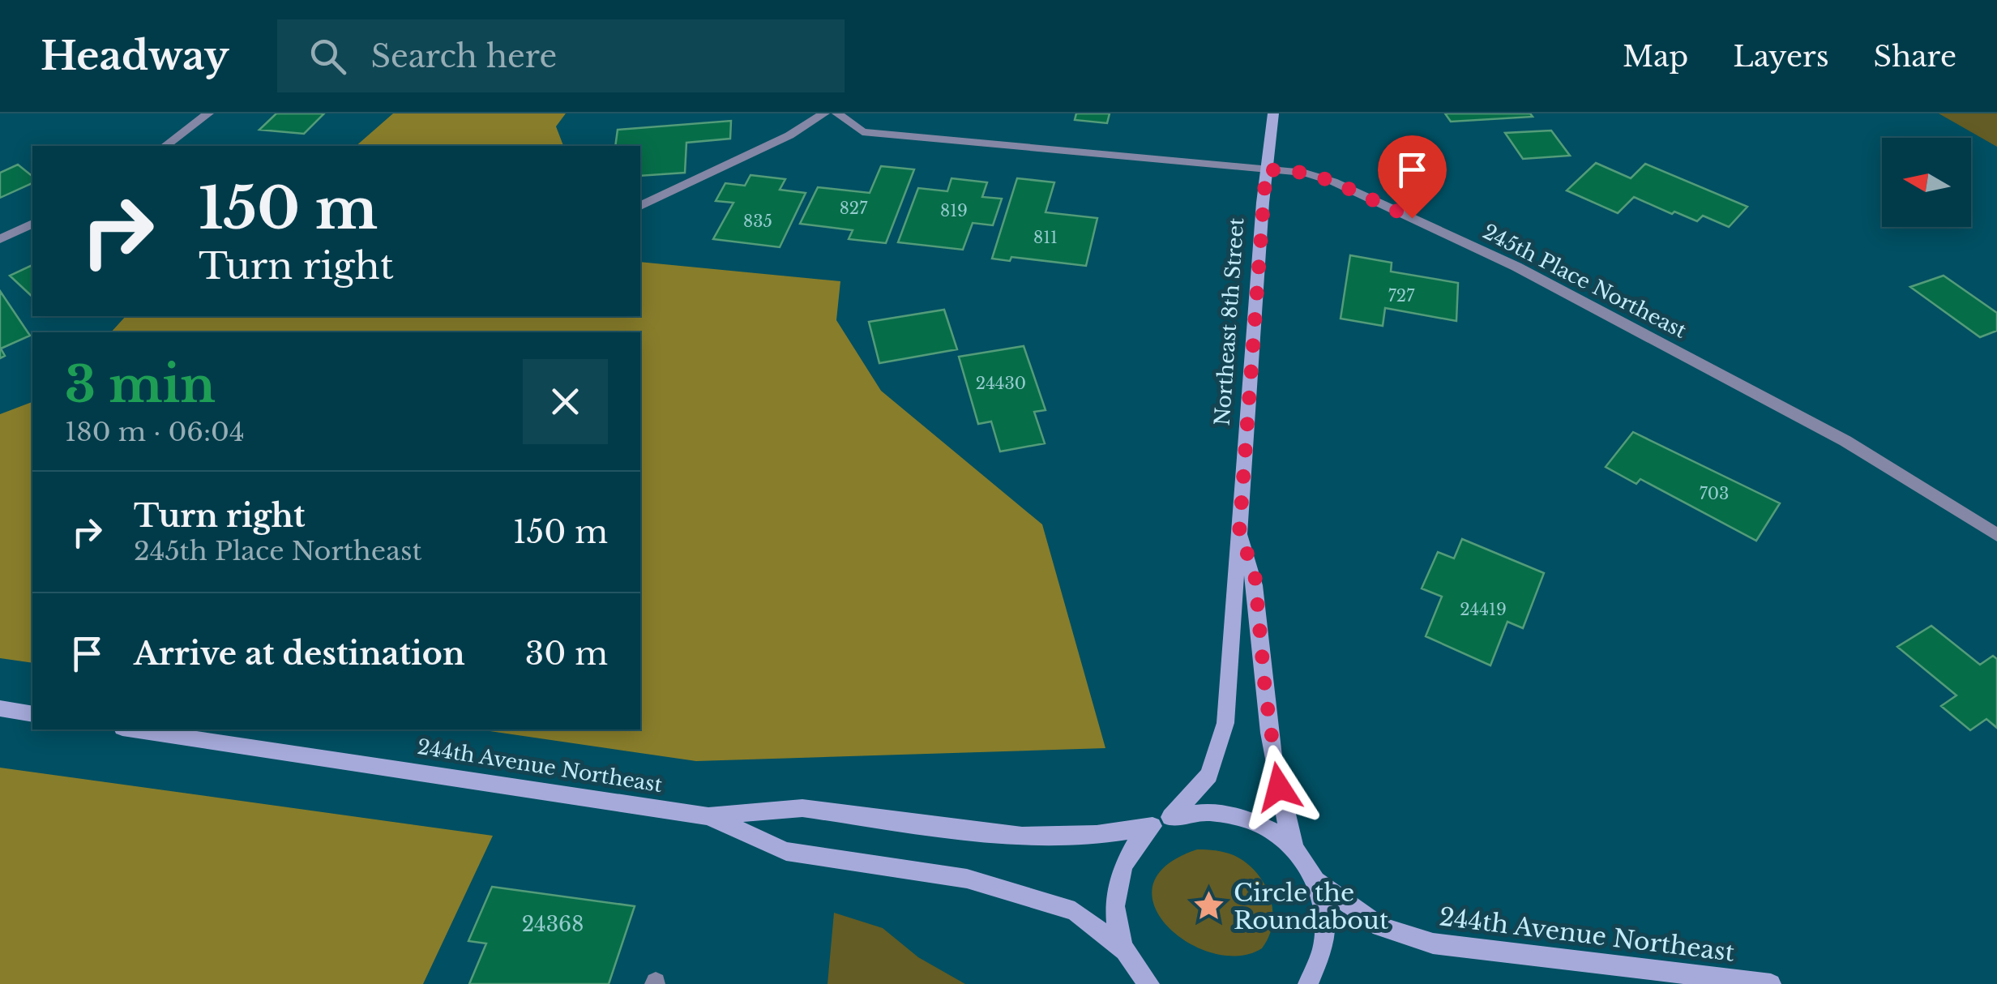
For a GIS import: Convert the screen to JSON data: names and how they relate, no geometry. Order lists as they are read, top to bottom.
{
  "streets": {
    "street": ["245th Place Northeast", "Northeast 8th Street", "244th Avenue Northeast"]
  },
  "crossings": [
    ["245th Place Northeast", "Northeast 8th Street"],
    ["Northeast 8th Street", "244th Avenue Northeast"]
  ],
  "places": {
    "place": ["Circle the Roundabout"]
  },
  "house_numbers": [
    "827",
    "819",
    "835",
    "811",
    "727",
    "24430",
    "703",
    "24419",
    "24368"
  ],
  "north": "left",
  "page": {
    "header": "Headway",
    "search": "Search here",
    "nav": ["Map", "Layers", "Share"],
    "turn": ["150 m", "Turn right"],
    "heading": ["3 min", "180 m · 06:04"],
    "list": [
      {
        "name": "Turn right",
        "note": "245th Place Northeast",
        "value": "150 m"
      },
      {
        "name": "Arrive at destination",
        "value": "30 m"
      }
    ]
  }
}
